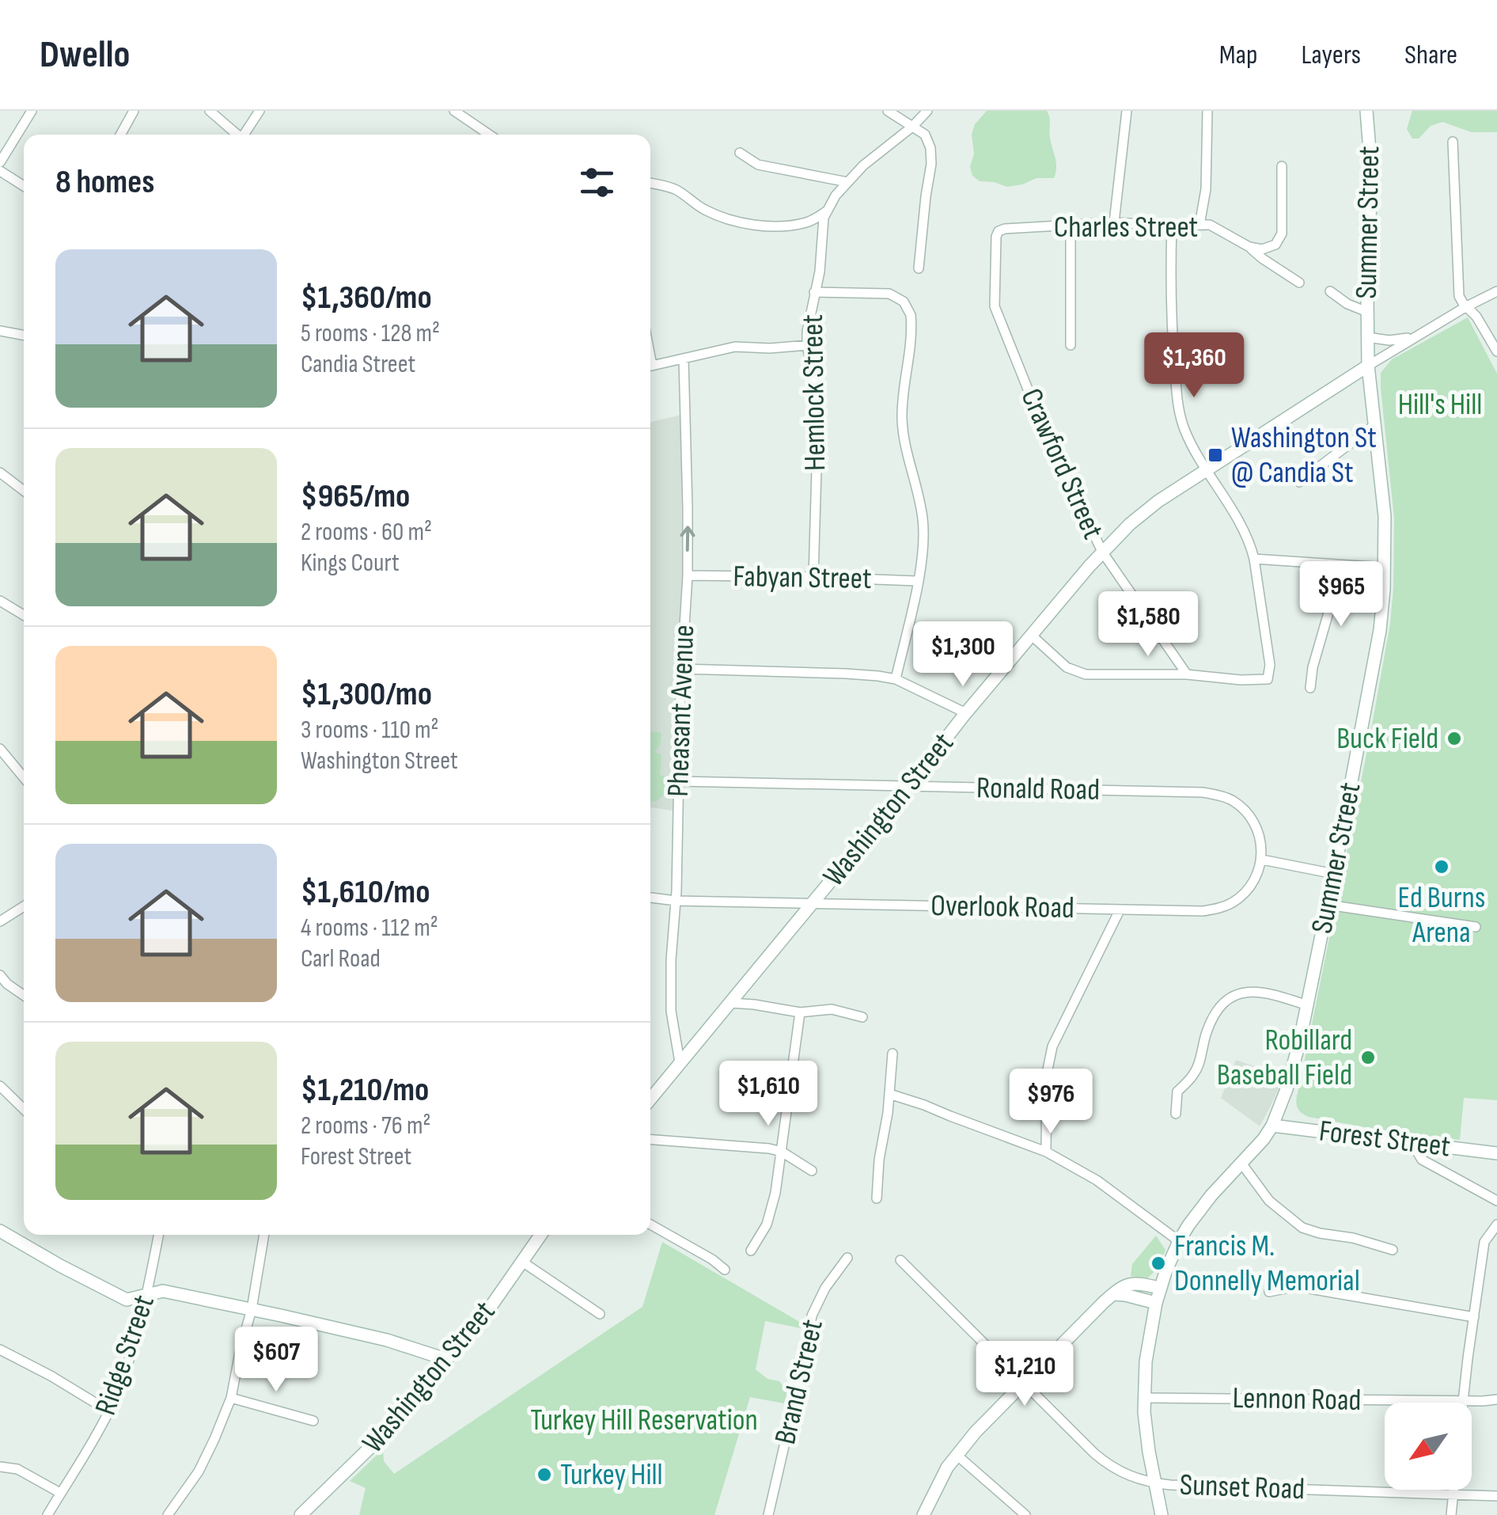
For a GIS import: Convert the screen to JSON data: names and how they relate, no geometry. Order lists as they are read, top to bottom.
{
  "streets": {
    "street": [
      "Summer Street",
      "Charles Street",
      "Hemlock Street",
      "Crawford Street",
      "Fabyan Street",
      "Pheasant Avenue",
      "Ronald Road",
      "Washington Street",
      "Overlook Road",
      "Forest Street",
      "Ridge Street",
      "Brand Street",
      "Lennon Road",
      "Sunset Road"
    ]
  },
  "crossings": [
    ["Summer Street", "Washington Street"],
    ["Summer Street", "Forest Street"],
    ["Summer Street", "Lennon Road"],
    ["Summer Street", "Sunset Road"],
    ["Charles Street", "Crawford Street"],
    ["Hemlock Street", "Fabyan Street"],
    ["Crawford Street", "Washington Street"],
    ["Fabyan Street", "Pheasant Avenue"],
    ["Pheasant Avenue", "Ronald Road"],
    ["Pheasant Avenue", "Washington Street"],
    ["Pheasant Avenue", "Overlook Road"],
    ["Ronald Road", "Washington Street"],
    ["Ronald Road", "Overlook Road"],
    ["Washington Street", "Overlook Road"]
  ],
  "parks": ["Hill's Hill", "Turkey Hill Reservation"],
  "places": {
    "transit": ["Washington St @ Candia St"],
    "other": [
      "Buck Field",
      "Ed Burns Arena",
      "Robillard Baseball Field",
      "Francis M. Donnelly Memorial",
      "Turkey Hill"
    ]
  },
  "north": "bottom left",
  "page": {
    "header": "Dwello",
    "nav": ["Map", "Layers", "Share"],
    "heading": "8 homes",
    "list": [
      {
        "name": "$1,360/mo",
        "note": "5 rooms · 128 m² · Candia Street"
      },
      {
        "name": "$965/mo",
        "note": "2 rooms · 60 m² · Kings Court"
      },
      {
        "name": "$1,300/mo",
        "note": "3 rooms · 110 m² · Washington Street"
      },
      {
        "name": "$1,610/mo",
        "note": "4 rooms · 112 m² · Carl Road"
      },
      {
        "name": "$1,210/mo",
        "note": "2 rooms · 76 m² · Forest Street"
      }
    ],
    "price": [
      "$1,360",
      "$965",
      "$1,580",
      "$1,300",
      "$1,610",
      "$976",
      "$607",
      "$1,210"
    ]
  }
}
